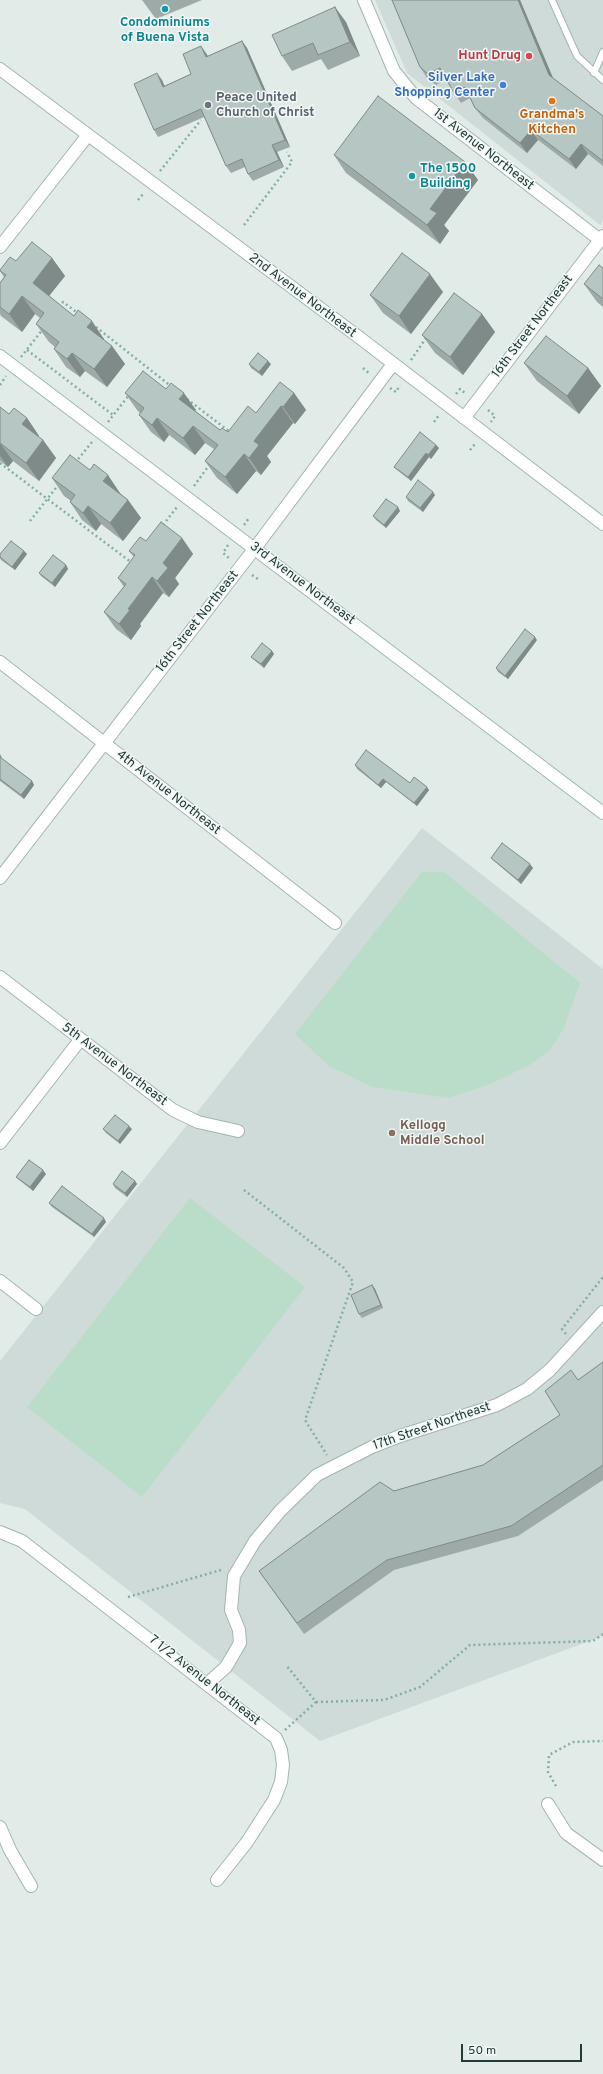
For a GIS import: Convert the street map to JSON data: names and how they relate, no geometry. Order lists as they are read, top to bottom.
{
  "streets": {
    "street": [
      "1st Avenue Northeast",
      "2nd Avenue Northeast",
      "16th Street Northeast",
      "3rd Avenue Northeast",
      "4th Avenue Northeast",
      "5th Avenue Northeast",
      "17th Street Northeast",
      "7 1/2 Avenue Northeast"
    ]
  },
  "crossings": [
    ["1st Avenue Northeast", "16th Street Northeast"],
    ["2nd Avenue Northeast", "16th Street Northeast"],
    ["16th Street Northeast", "3rd Avenue Northeast"],
    ["16th Street Northeast", "4th Avenue Northeast"],
    ["17th Street Northeast", "7 1/2 Avenue Northeast"]
  ],
  "places": [
    "Condominiums of Buena Vista",
    "Hunt Drug",
    "Silver Lake Shopping Center",
    "Grandma's Kitchen",
    "Peace United Church of Christ",
    "The 1500 Building",
    "Kellogg Middle School"
  ],
  "scale_bar": "50 m"
}
